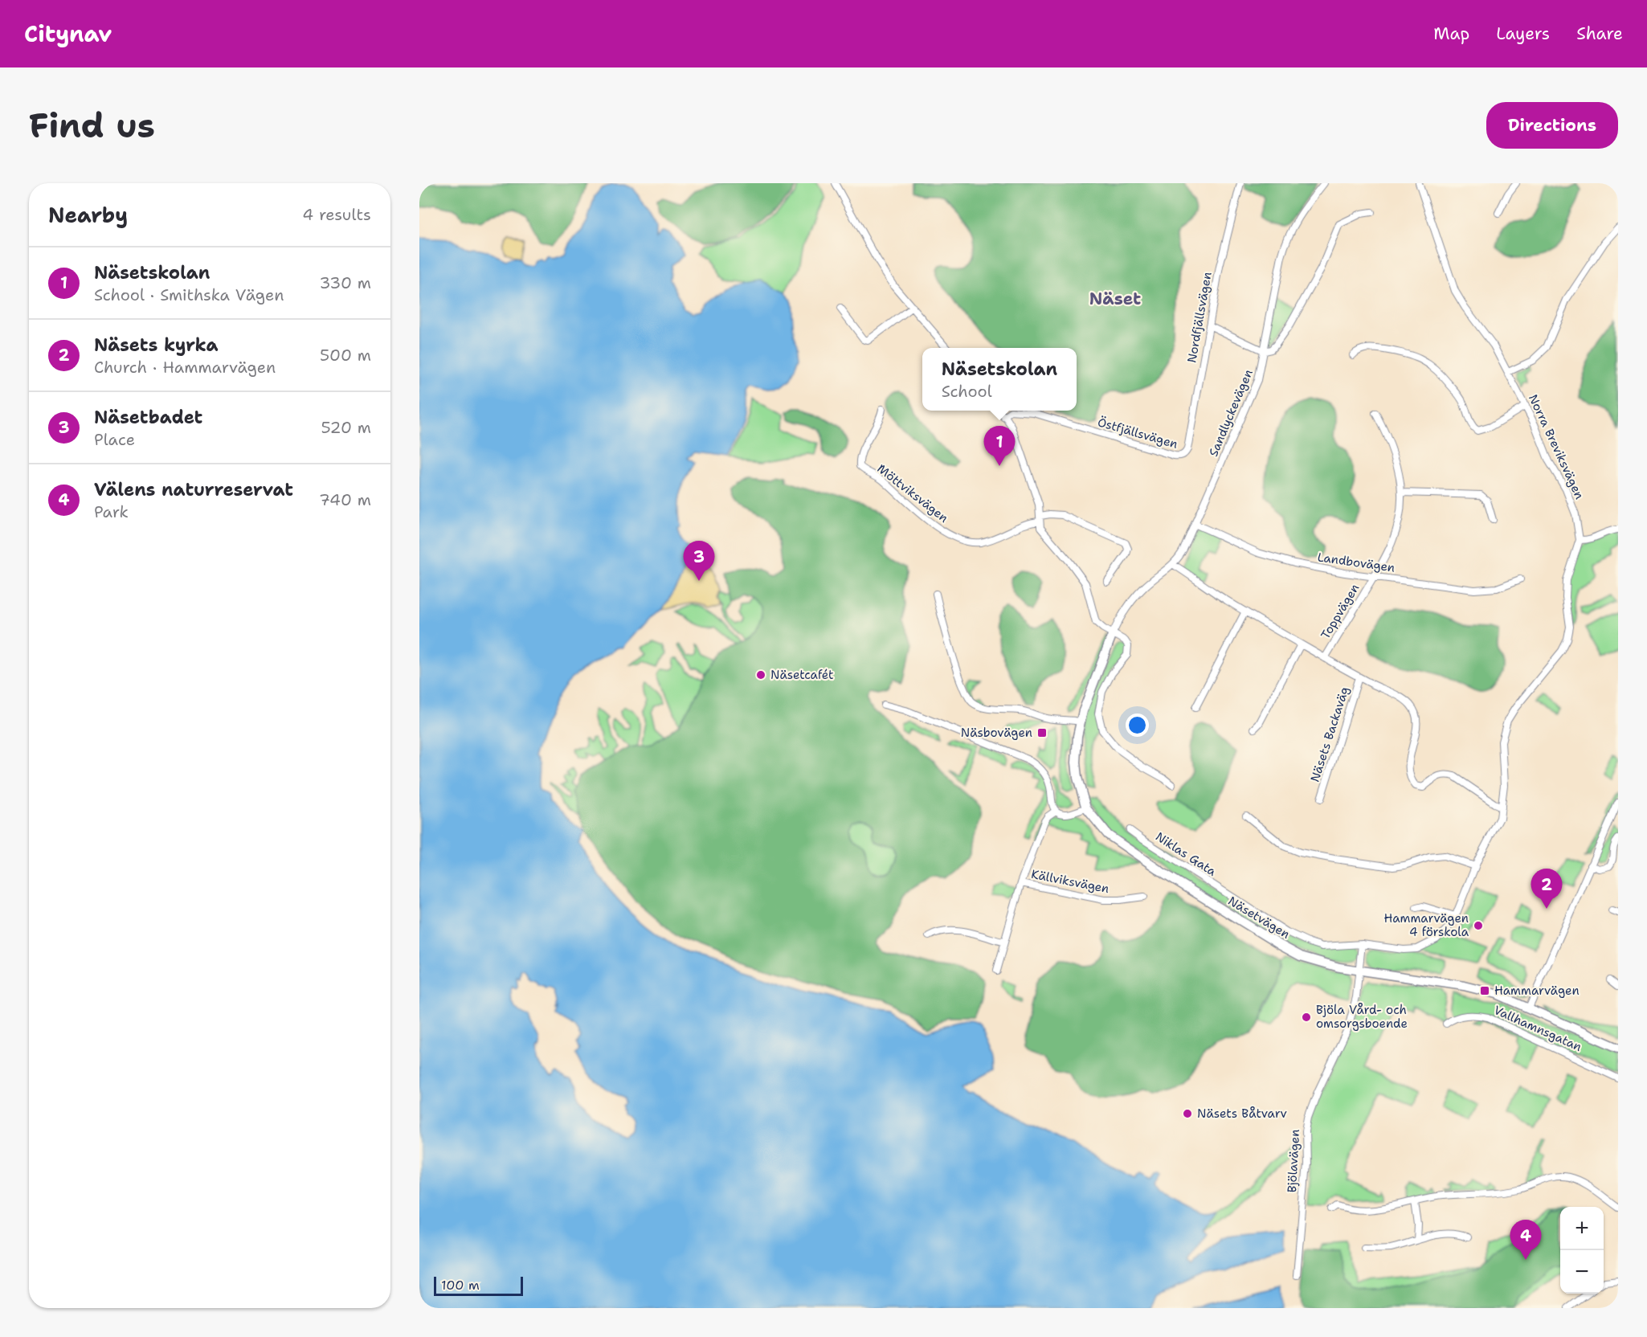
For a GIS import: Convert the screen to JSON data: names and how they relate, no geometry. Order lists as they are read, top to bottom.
{
  "streets": {
    "street": [
      "Nordfjällsvägen",
      "Sandlyckevägen",
      "Östfjällsvägen",
      "Norra Breviksvägen",
      "Möttviksvägen",
      "Landbovägen",
      "Toppvägen",
      "Näsets Backaväg",
      "Niklas Gata",
      "Källviksvägen",
      "Näsetvägen",
      "Vallhamnsgatan",
      "Bjölavägen"
    ]
  },
  "crossings": [
    ["Nordfjällsvägen", "Östfjällsvägen"],
    ["Sandlyckevägen", "Landbovägen"],
    ["Sandlyckevägen", "Näsets Backaväg"],
    ["Sandlyckevägen", "Näsetvägen"],
    ["Norra Breviksvägen", "Näsets Backaväg"],
    ["Norra Breviksvägen", "Niklas Gata"],
    ["Landbovägen", "Toppvägen"],
    ["Toppvägen", "Näsets Backaväg"],
    ["Näsetvägen", "Bjölavägen"]
  ],
  "districts": ["Näset"],
  "places": {
    "other": [
      "Näsetcafét",
      "Hammarvägen 4 förskola",
      "Bjöla Vård- och omsorgsboende",
      "Näsets Båtvarv"
    ],
    "transit": ["Näsbovägen", "Hammarvägen"]
  },
  "scale_bar": "100 m",
  "page": {
    "header": "Citynav",
    "nav": ["Map", "Layers", "Share"],
    "buttons": "Directions",
    "title": "Find us",
    "heading": ["Nearby", "4 results"],
    "list": [
      {
        "mark": "1",
        "name": "Näsetskolan",
        "note": "School · Smithska Vägen",
        "value": "330 m"
      },
      {
        "mark": "2",
        "name": "Näsets kyrka",
        "note": "Church · Hammarvägen",
        "value": "500 m"
      },
      {
        "mark": "3",
        "name": "Näsetbadet",
        "note": "Place",
        "value": "520 m"
      },
      {
        "mark": "4",
        "name": "Välens naturreservat",
        "note": "Park",
        "value": "740 m"
      }
    ],
    "popup": ["Näsetskolan", "School"],
    "pins": [
      "1",
      "3",
      "2",
      "4"
    ],
    "map_buttons": ["+", "−"],
    "scale": "100 m"
  }
}
